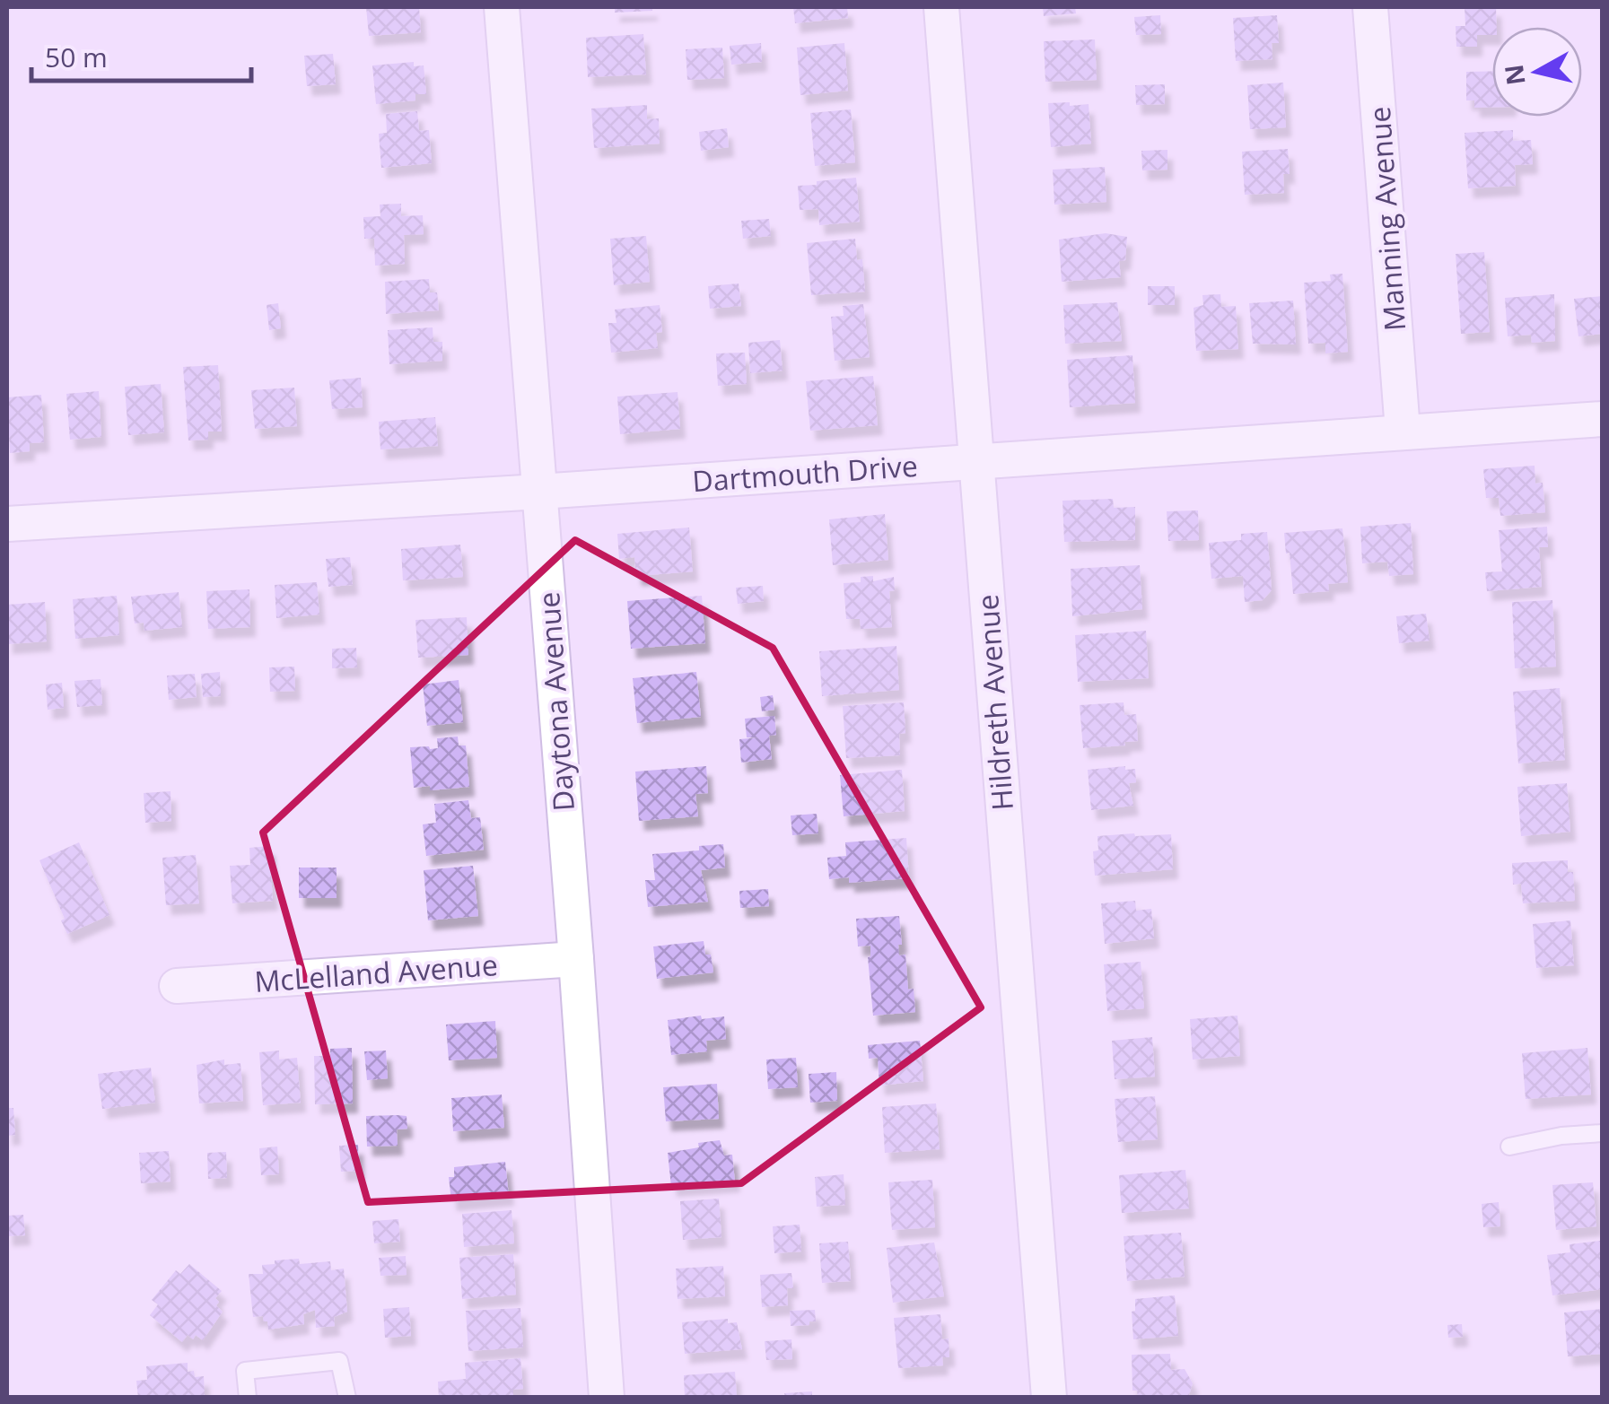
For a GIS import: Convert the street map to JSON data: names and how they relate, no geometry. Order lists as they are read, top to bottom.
{
  "streets": {
    "street": [
      "Manning Avenue",
      "Dartmouth Drive",
      "Daytona Avenue",
      "Hildreth Avenue",
      "McLelland Avenue"
    ]
  },
  "crossings": [
    ["Manning Avenue", "Dartmouth Drive"],
    ["Dartmouth Drive", "Daytona Avenue"],
    ["Dartmouth Drive", "Hildreth Avenue"],
    ["Daytona Avenue", "McLelland Avenue"]
  ],
  "scale_bar": "50 m",
  "north": "left"
}
